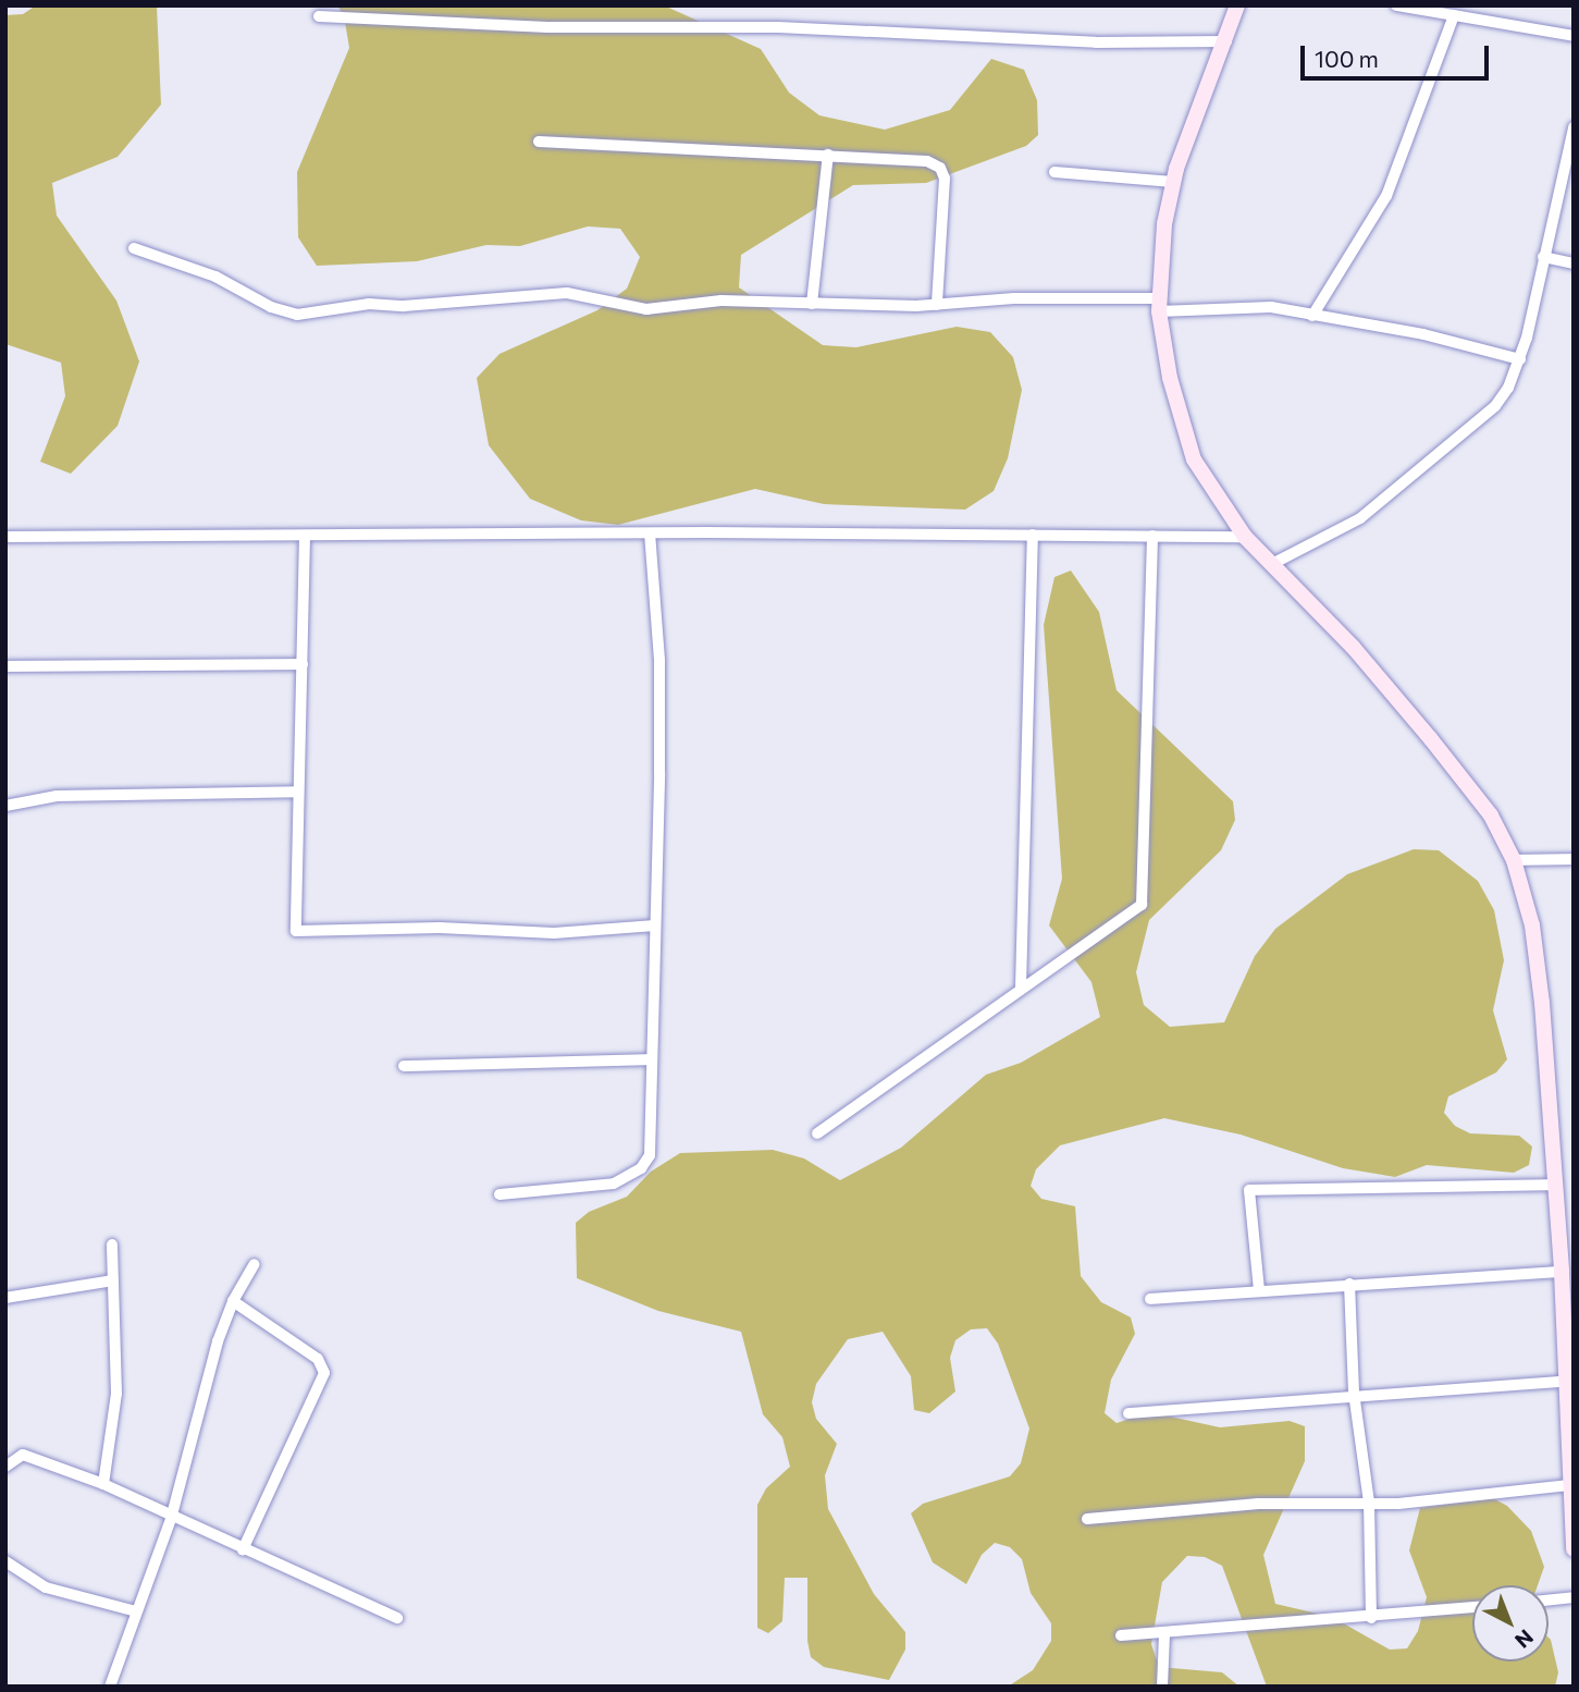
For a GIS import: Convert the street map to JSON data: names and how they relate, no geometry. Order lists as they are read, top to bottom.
{
  "scale_bar": "100 m",
  "north": "bottom right"
}
